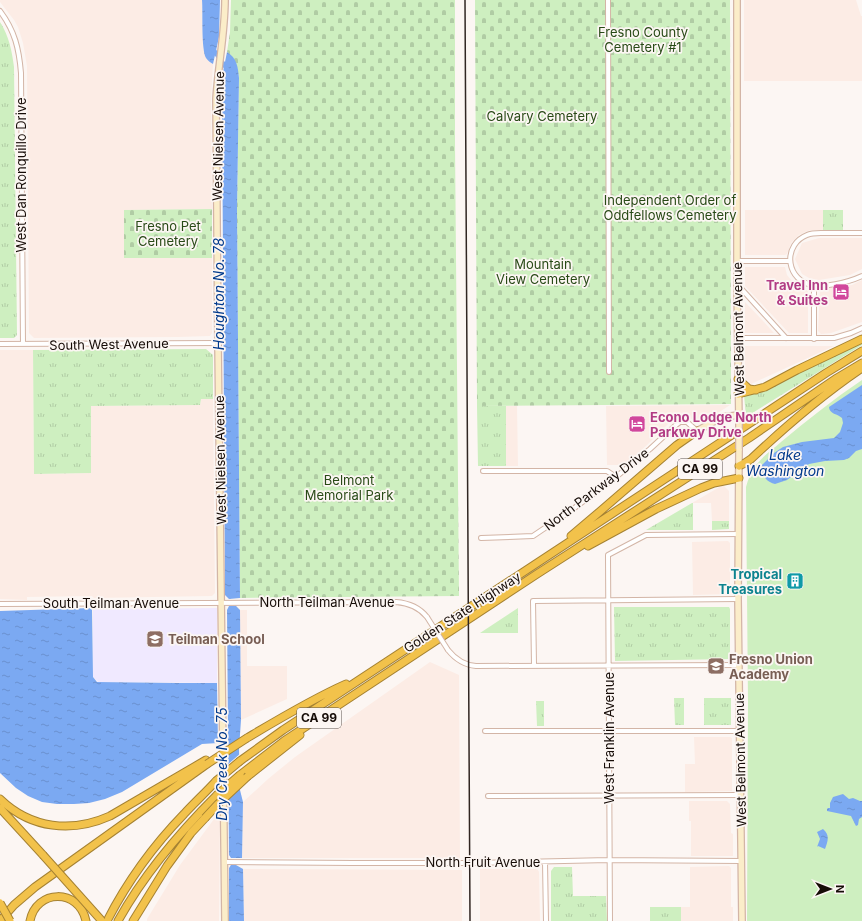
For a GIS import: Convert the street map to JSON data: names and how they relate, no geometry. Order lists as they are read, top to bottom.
{
  "streets": {
    "highway": ["CA 99", "Golden State Highway"],
    "main road": ["West Nielsen Avenue", "West Belmont Avenue"],
    "street": [
      "West Dan Ronquillo Drive",
      "South West Avenue",
      "North Parkway Drive",
      "North Teilman Avenue",
      "South Teilman Avenue",
      "West Franklin Avenue",
      "North Fruit Avenue"
    ]
  },
  "crossings": [
    ["West Nielsen Avenue", "South West Avenue"],
    ["West Nielsen Avenue", "North Teilman Avenue"],
    ["West Nielsen Avenue", "South Teilman Avenue"],
    ["West Nielsen Avenue", "North Fruit Avenue"],
    ["West Dan Ronquillo Drive", "South West Avenue"],
    ["West Belmont Avenue", "West Franklin Avenue"],
    ["West Belmont Avenue", "North Fruit Avenue"],
    ["North Teilman Avenue", "South Teilman Avenue"],
    ["West Franklin Avenue", "North Fruit Avenue"]
  ],
  "water": ["Houghton No. 78", "Lake Washington", "Dry Creek No. 75"],
  "parks": [
    "Fresno County Cemetery #1",
    "Calvary Cemetery",
    "Independent Order of Oddfellows Cemetery",
    "Fresno Pet Cemetery",
    "Mountain View Cemetery",
    "Belmont Memorial Park"
  ],
  "places": {
    "hotel": ["Travel Inn & Suites", "Econo Lodge North Parkway Drive"],
    "building": ["Tropical Treasures"],
    "school or university": ["Teilman School", "Fresno Union Academy"]
  },
  "north": "right"
}
